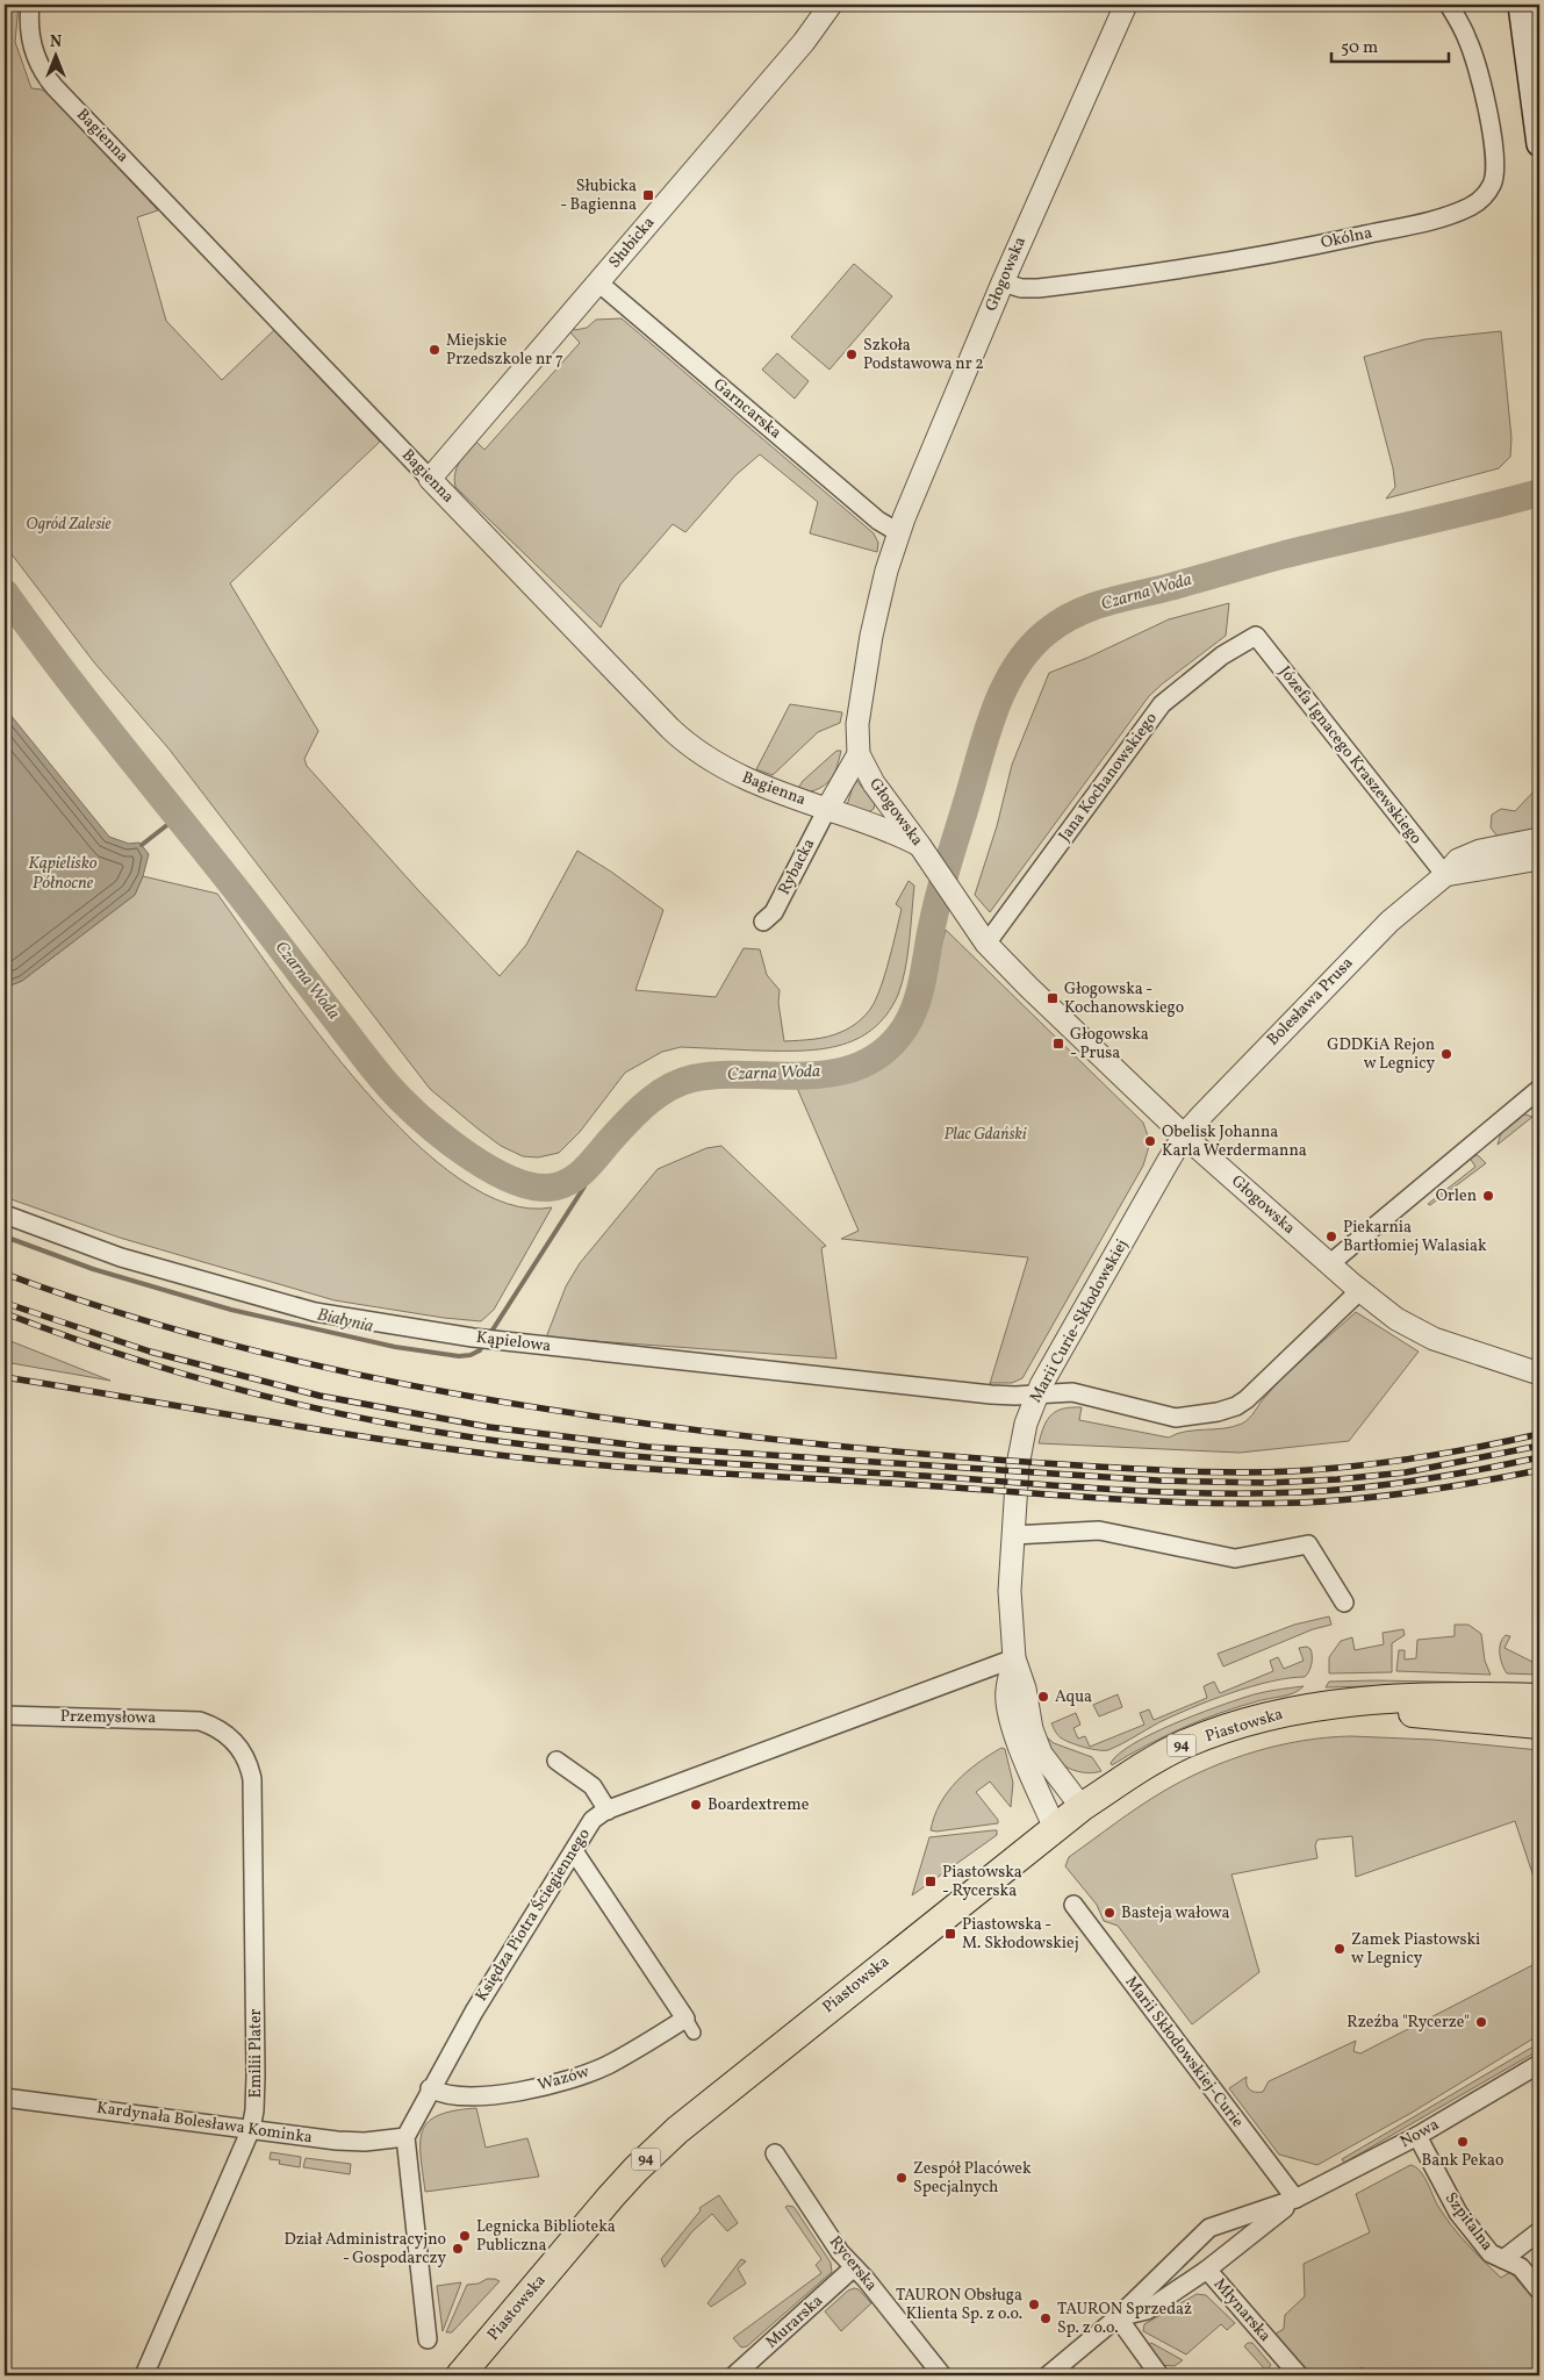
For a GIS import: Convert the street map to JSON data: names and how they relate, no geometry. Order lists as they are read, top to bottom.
{
  "streets": {
    "main road": ["Piastowska", "94"],
    "street": [
      "Bagienna",
      "Okólna",
      "Słubicka",
      "Głogowska",
      "Garncarska",
      "Józefa Ignacego Kraszewskiego",
      "Jana Kochanowskiego",
      "Rybacka",
      "Bolesława Prusa",
      "Marii Curie-Skłodowskiej",
      "Kąpielowa",
      "Przemysłowa",
      "Księdza Piotra Ściegiennego",
      "Marii Skłodowskiej-Curie",
      "Emilii Plater",
      "Wazów",
      "Kardynała Bolesława Kominka",
      "Nowa",
      "Szpitalna",
      "Rycerska",
      "Młynarska",
      "Murarska"
    ]
  },
  "crossings": [
    ["Bagienna", "Słubicka"],
    ["Bagienna", "Głogowska"],
    ["Bagienna", "Rybacka"],
    ["Okólna", "Głogowska"],
    ["Słubicka", "Garncarska"],
    ["Głogowska", "Garncarska"],
    ["Głogowska", "Jana Kochanowskiego"],
    ["Głogowska", "Bolesława Prusa"],
    ["Głogowska", "Marii Curie-Skłodowskiej"],
    ["Głogowska", "Kąpielowa"],
    ["Józefa Ignacego Kraszewskiego", "Jana Kochanowskiego"],
    ["Józefa Ignacego Kraszewskiego", "Bolesława Prusa"],
    ["Bolesława Prusa", "Marii Curie-Skłodowskiej"],
    ["Marii Curie-Skłodowskiej", "Kąpielowa"],
    ["Marii Curie-Skłodowskiej", "Piastowska"],
    ["Marii Curie-Skłodowskiej", "Księdza Piotra Ściegiennego"],
    ["Przemysłowa", "Emilii Plater"],
    ["Księdza Piotra Ściegiennego", "Wazów"],
    ["Księdza Piotra Ściegiennego", "Kardynała Bolesława Kominka"],
    ["Marii Skłodowskiej-Curie", "Nowa"],
    ["Emilii Plater", "Kardynała Bolesława Kominka"],
    ["Nowa", "Szpitalna"],
    ["Rycerska", "Murarska"]
  ],
  "water": ["Czarna Woda", "Kąpielisko Północne", "Białynia"],
  "parks": ["Ogród Zalesie", "Plac Gdański"],
  "places": {
    "transit": [
      "Słubicka - Bagienna",
      "Głogowska - Kochanowskiego",
      "Głogowska - Prusa",
      "Piastowska - Rycerska",
      "Piastowska - M. Skłodowskiej"
    ],
    "other": [
      "Miejskie Przedszkole nr 7",
      "Szkoła Podstawowa nr 2",
      "GDDKiA Rejon w Legnicy",
      "Obelisk Johanna Karla Werdermanna",
      "Orlen",
      "Piekarnia Bartłomiej Walasiak",
      "Aqua",
      "Boardextreme",
      "Basteja wałowa",
      "Zamek Piastowski w Legnicy",
      "Rzeźba \"Rycerze\"",
      "Bank Pekao",
      "Zespół Placówek Specjalnych",
      "Legnicka Biblioteka Publiczna",
      "Dział Administracyjno - Gospodarczy",
      "TAURON Obsługa Klienta Sp. z o.o.",
      "TAURON Sprzedaż Sp. z o.o."
    ]
  },
  "scale_bar": "50 m",
  "north": "top"
}
